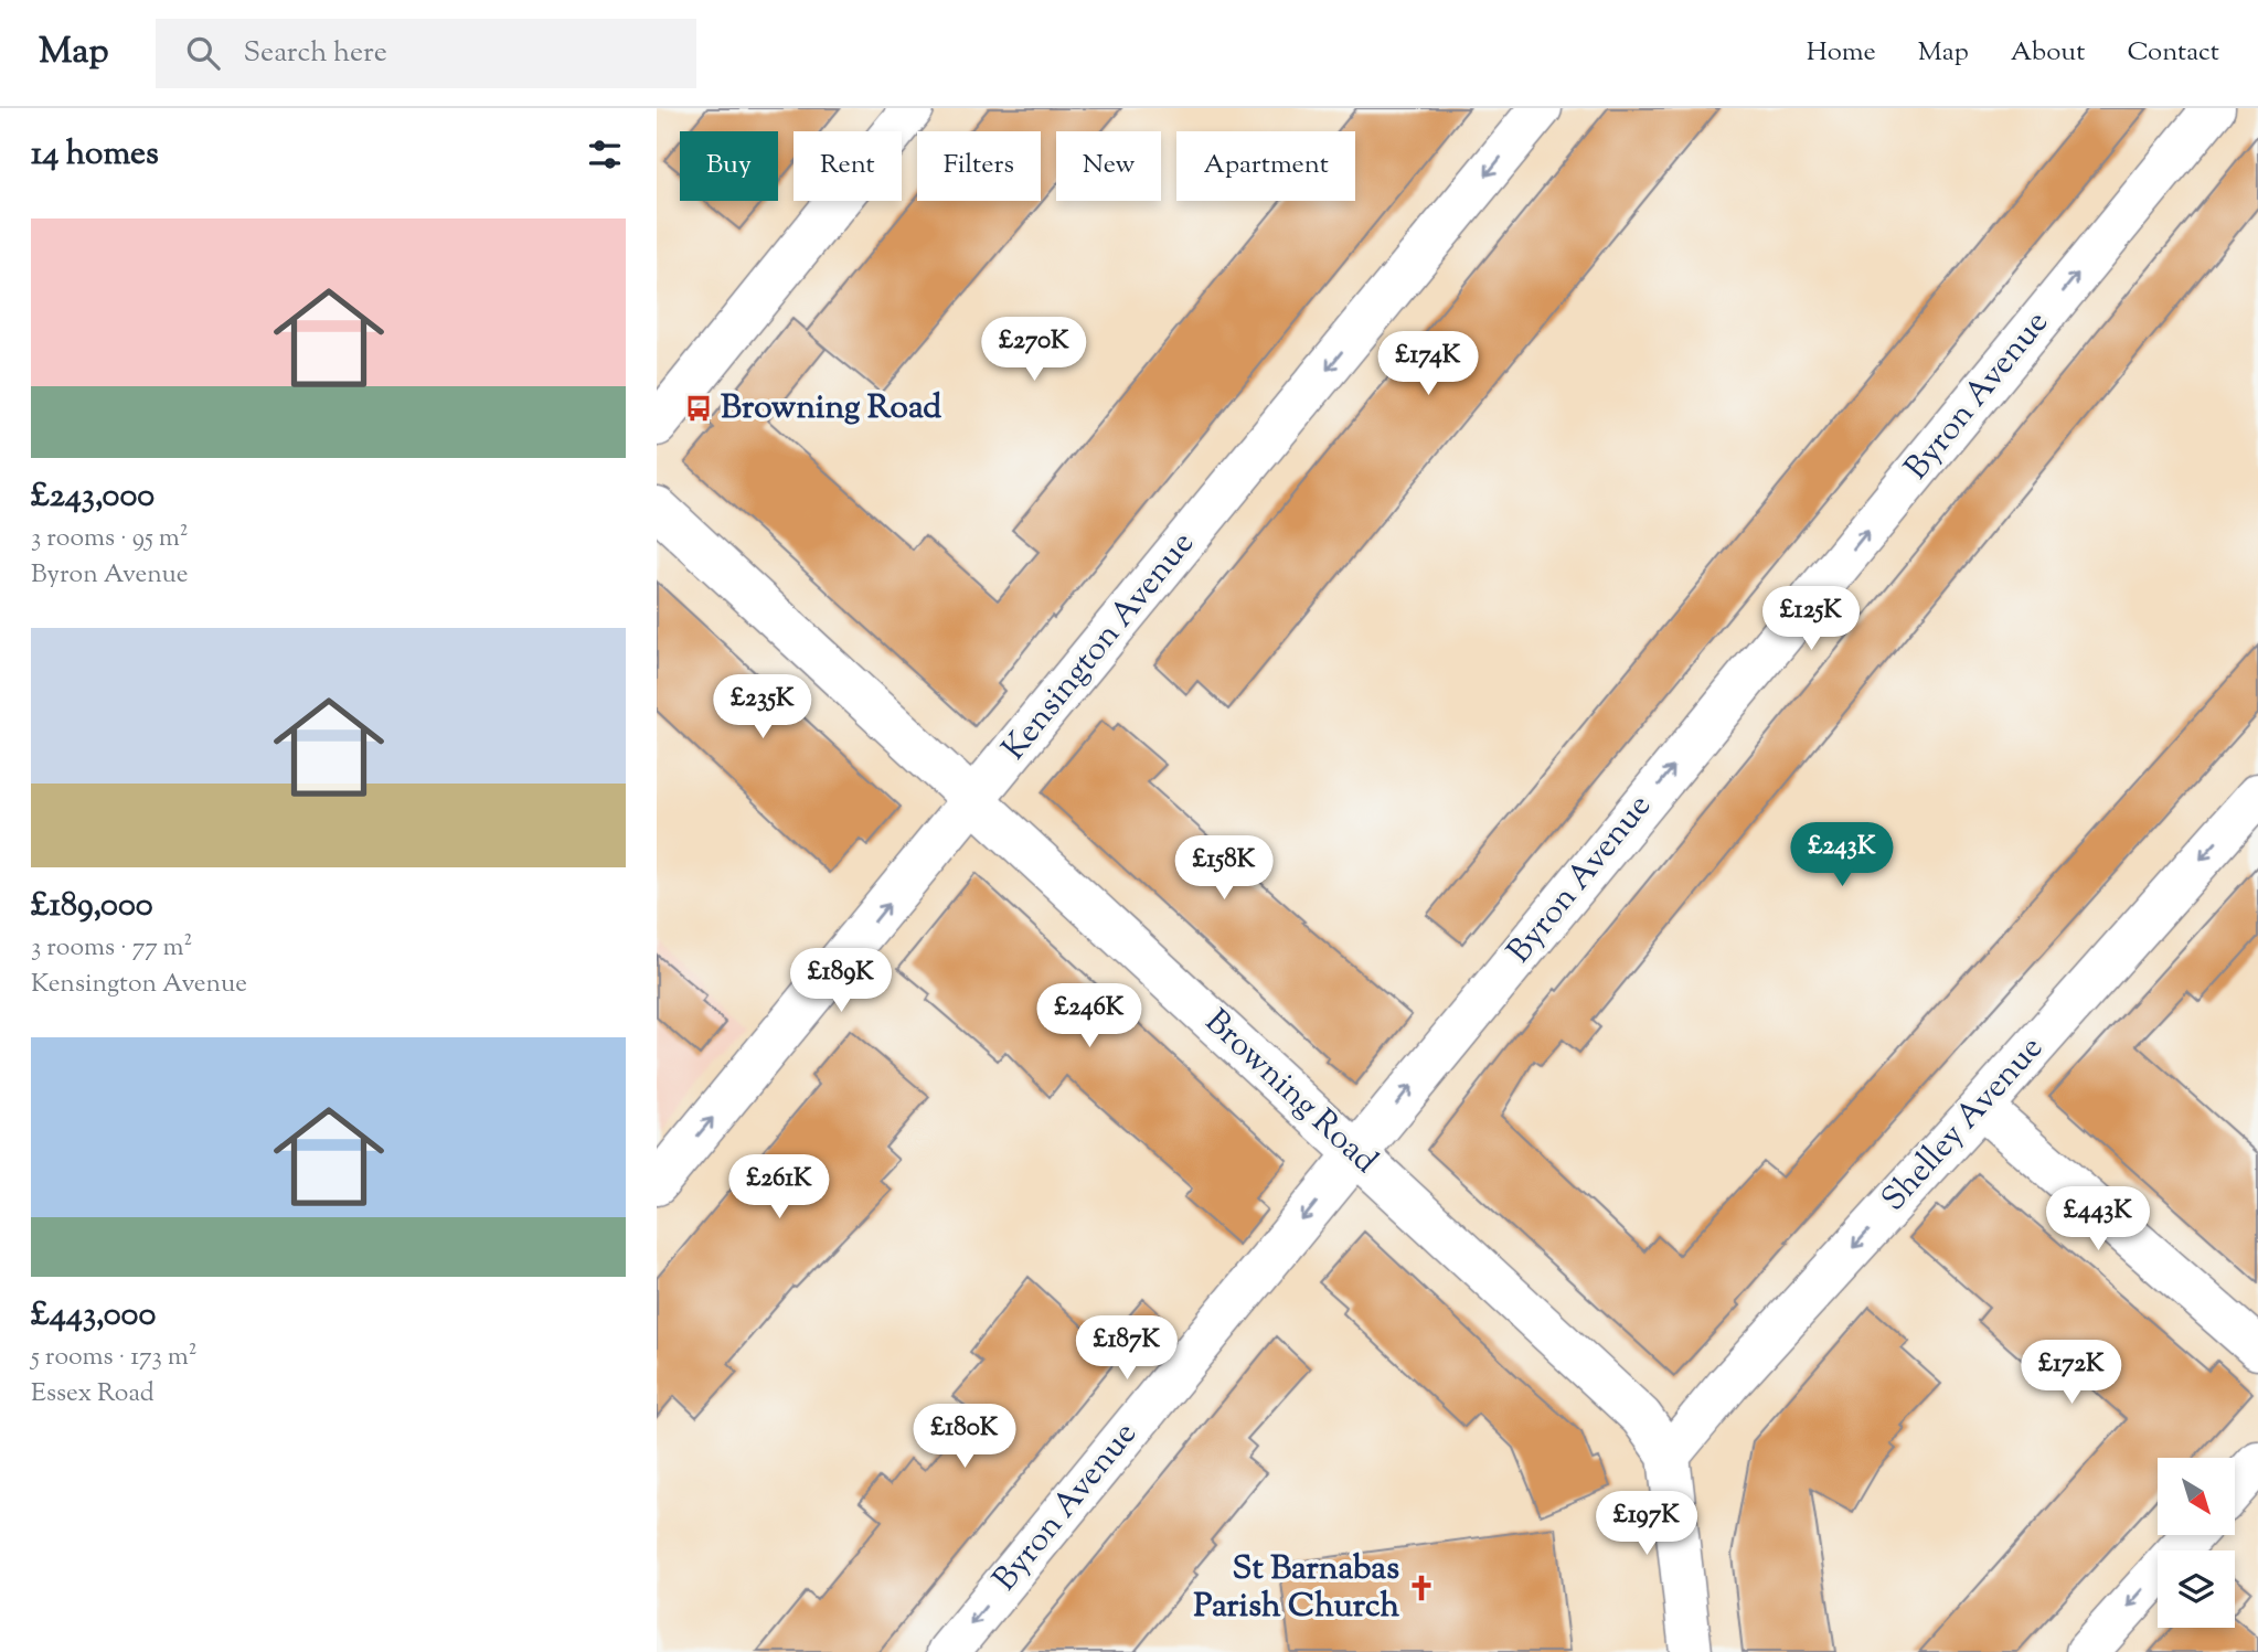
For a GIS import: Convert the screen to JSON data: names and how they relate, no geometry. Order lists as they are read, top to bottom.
{
  "streets": {
    "street": [
      "Byron Avenue",
      "Kensington Avenue",
      "Browning Road",
      "Shelley Avenue"
    ]
  },
  "crossings": [
    ["Byron Avenue", "Browning Road"],
    ["Kensington Avenue", "Browning Road"],
    ["Browning Road", "Shelley Avenue"]
  ],
  "one_way": ["Shelley Avenue"],
  "places": {
    "bus stop": ["Browning Road"],
    "church": ["St Barnabas Parish Church"]
  },
  "north": "bottom right",
  "page": {
    "header": "Map",
    "search": "Search here",
    "nav": [
      "Home",
      "Map",
      "About",
      "Contact"
    ],
    "heading": "14 homes",
    "chip": [
      "Buy",
      "Rent",
      "Filters",
      "New",
      "Apartment"
    ],
    "list": [
      {
        "name": "£243,000",
        "note": "3 rooms · 95 m² · Byron Avenue"
      },
      {
        "name": "£189,000",
        "note": "3 rooms · 77 m² · Kensington Avenue"
      },
      {
        "name": "£443,000",
        "note": "5 rooms · 173 m² · Essex Road"
      }
    ],
    "price": [
      "£270K",
      "£174K",
      "£125K",
      "£235K",
      "£243K",
      "£158K",
      "£189K",
      "£246K",
      "£261K",
      "£443K",
      "£187K",
      "£172K",
      "£180K",
      "£197K"
    ]
  }
}
